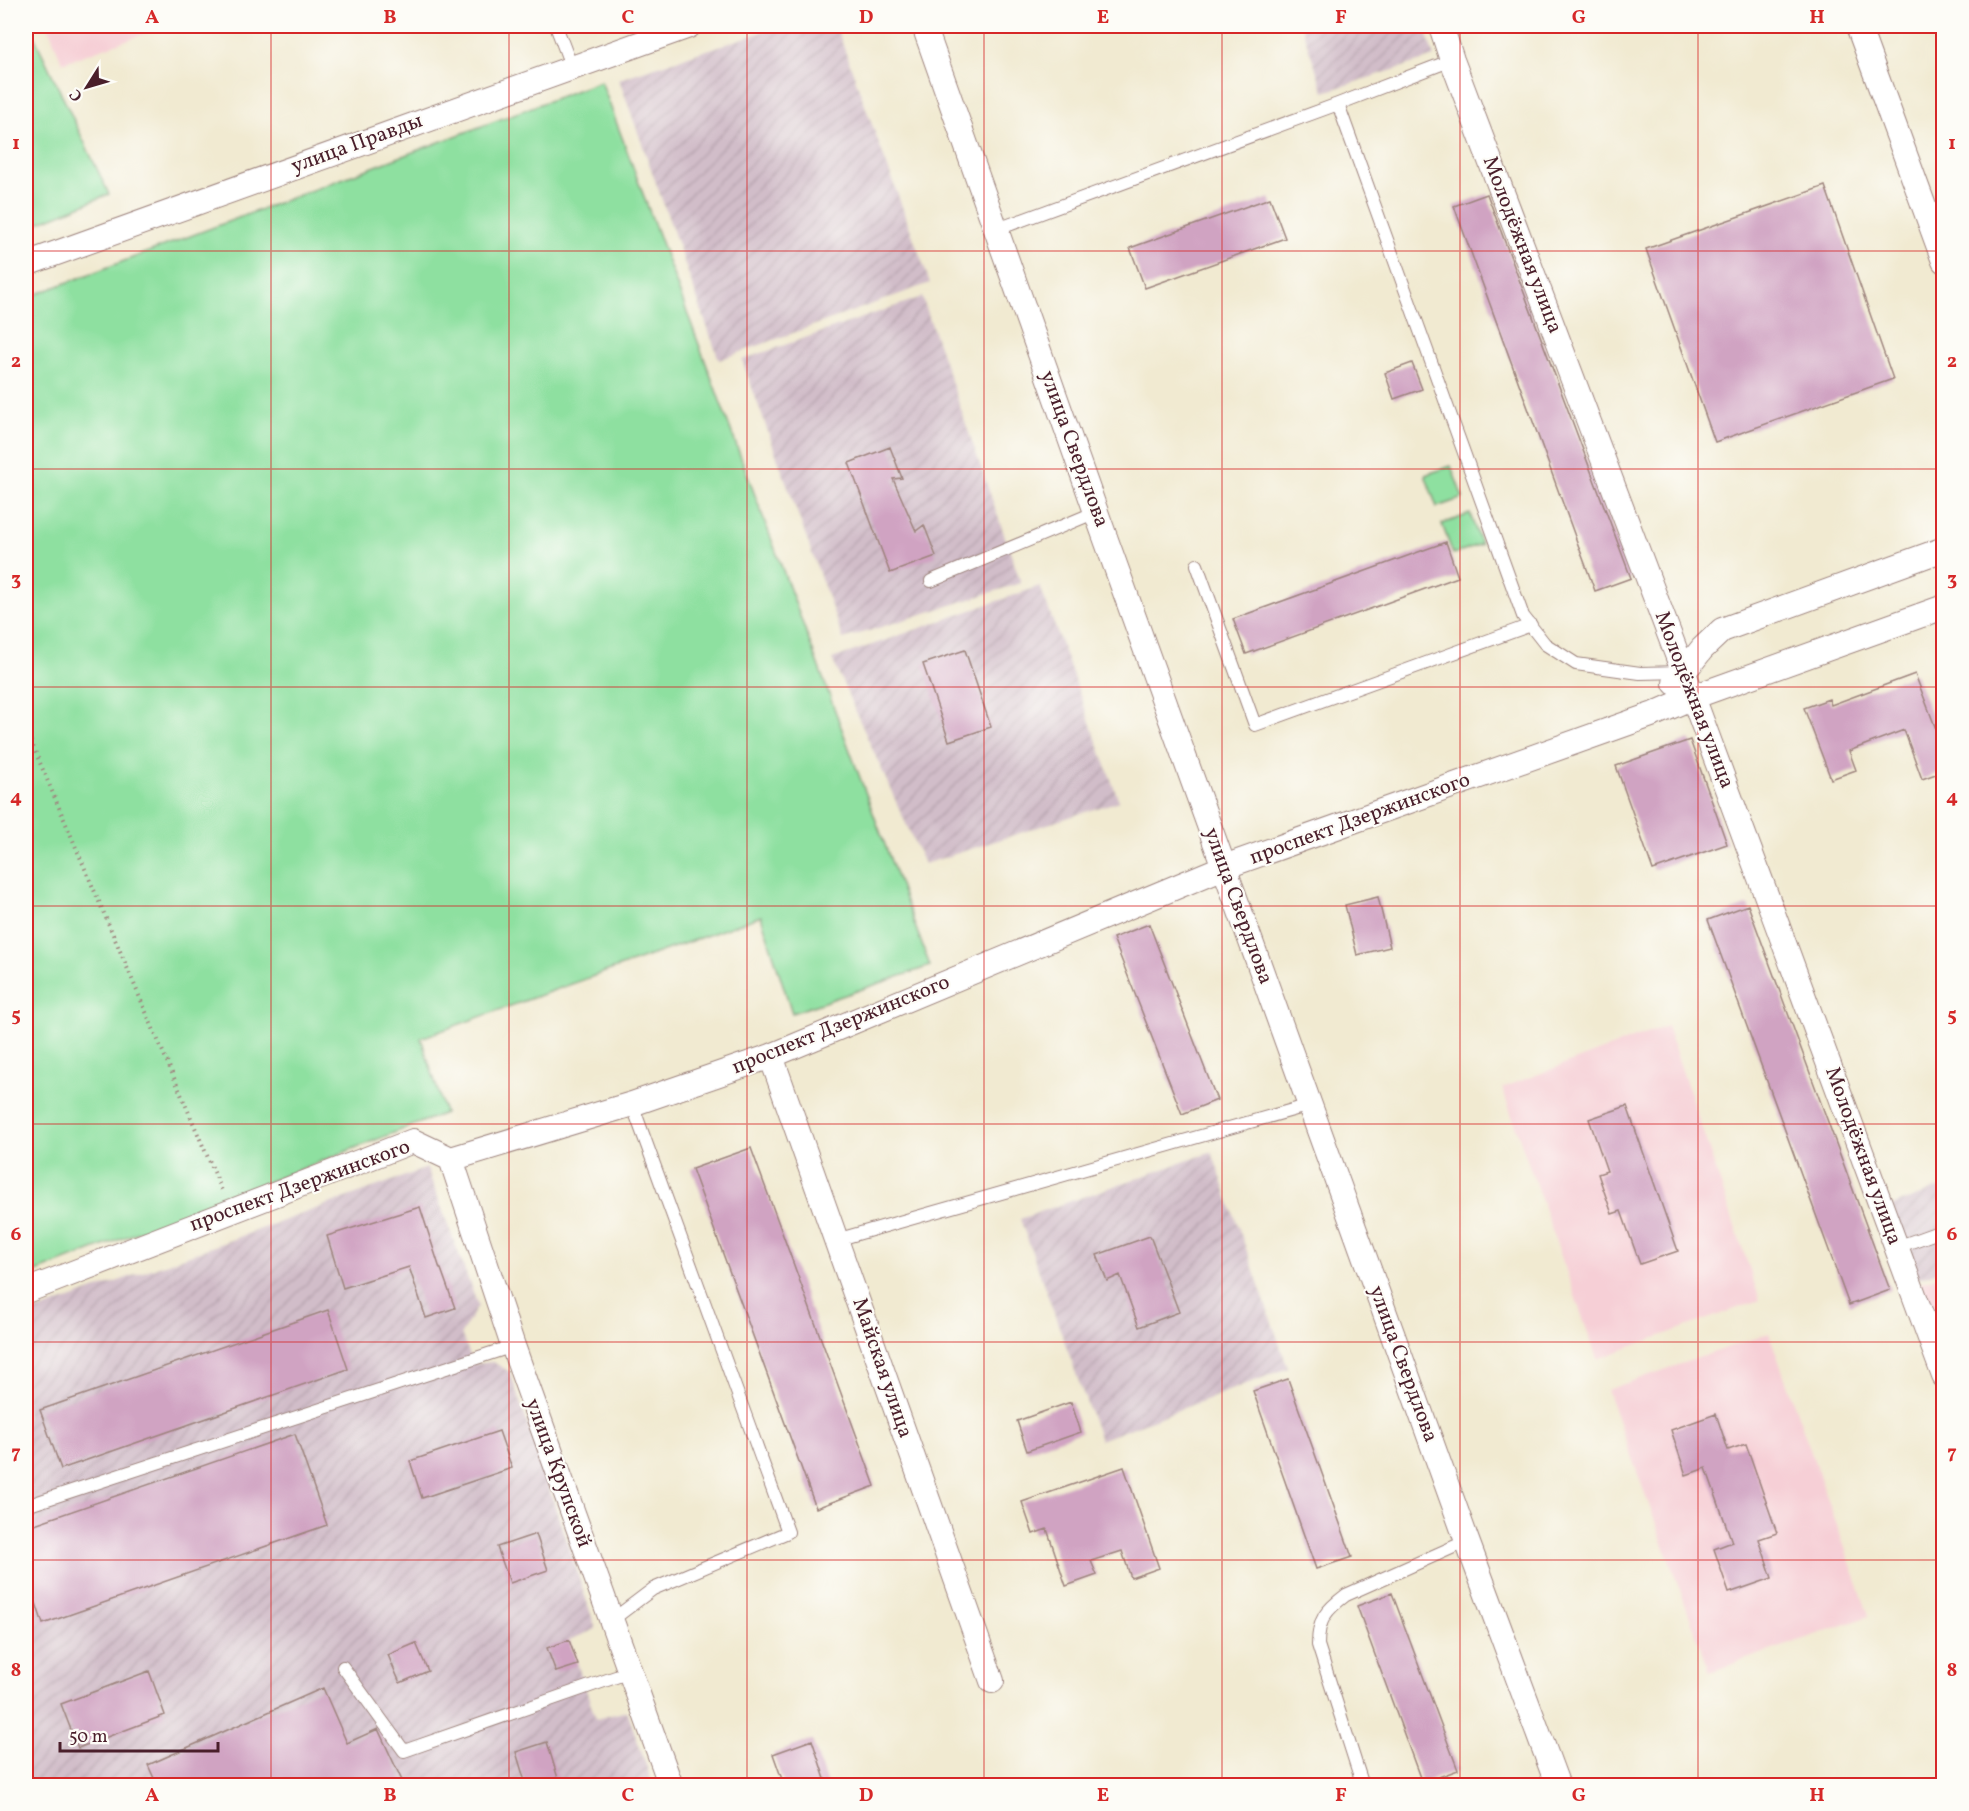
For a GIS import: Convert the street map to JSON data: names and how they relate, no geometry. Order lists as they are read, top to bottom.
{
  "streets": {
    "street": [
      "улица Правды",
      "Молодёжная улица",
      "улица Свердлова",
      "проспект Дзержинского",
      "Майская улица",
      "улица Крупской"
    ]
  },
  "crossings": [
    ["Молодёжная улица", "проспект Дзержинского"],
    ["улица Свердлова", "проспект Дзержинского"],
    ["проспект Дзержинского", "Майская улица"],
    ["проспект Дзержинского", "улица Крупской"]
  ],
  "scale_bar": "50 m",
  "north": "bottom left",
  "grid": {
    "columns": [
      "A",
      "B",
      "C",
      "D",
      "E",
      "F",
      "G",
      "H"
    ],
    "rows": [
      "1",
      "2",
      "3",
      "4",
      "5",
      "6",
      "7",
      "8"
    ]
  }
}
